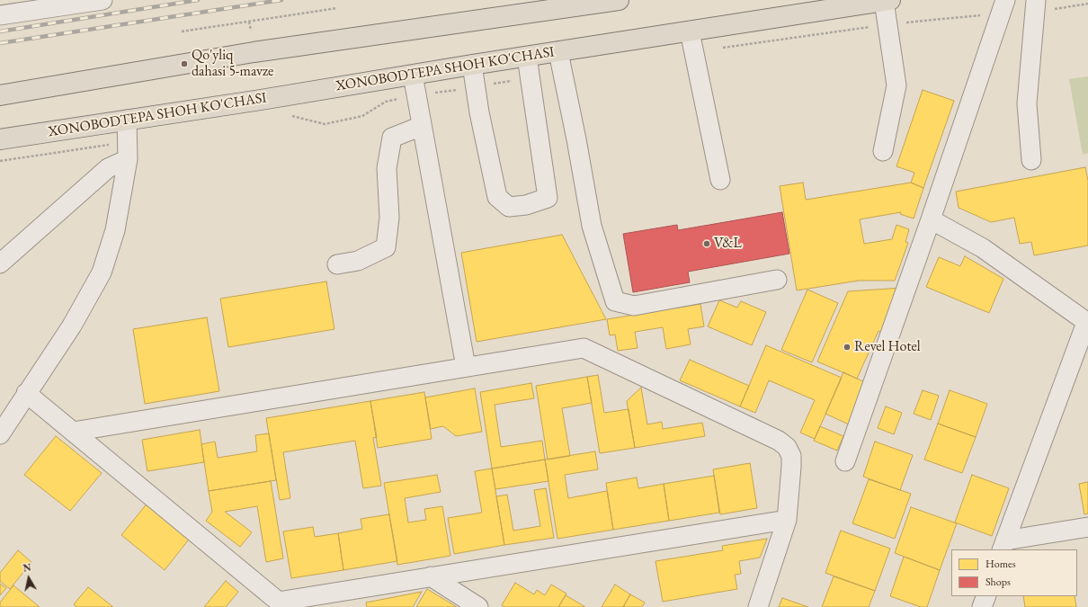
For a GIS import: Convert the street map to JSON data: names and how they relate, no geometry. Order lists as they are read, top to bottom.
{
  "streets": {
    "highway": ["XONOBODTEPA SHOH KO'CHASI"]
  },
  "places": ["Qo'yliq dahasi 5-mavze", "V&L", "Revel Hotel"],
  "legend": ["Homes", "Shops"],
  "north": "top"
}
